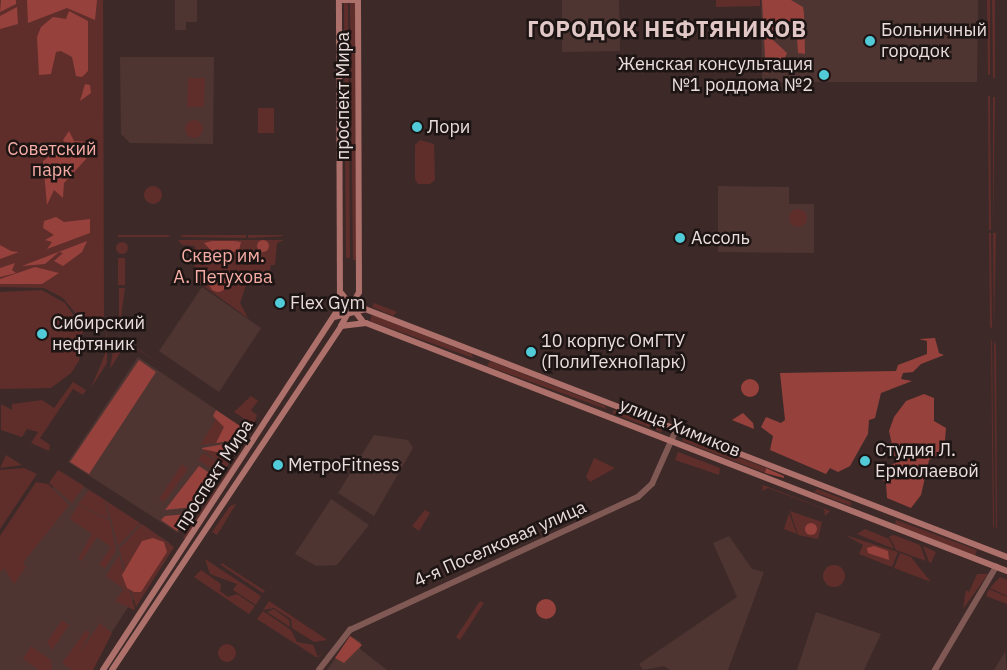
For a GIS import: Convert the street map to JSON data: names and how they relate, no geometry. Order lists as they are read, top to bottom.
{
  "streets": {
    "main road": ["проспект Мира", "улица Химиков"],
    "street": ["4-я Поселковая улица"]
  },
  "crossings": [
    ["проспект Мира", "улица Химиков"],
    ["улица Химиков", "4-я Поселковая улица"]
  ],
  "districts": ["ГОРОДОК НЕФТЯНИКОВ"],
  "parks": ["Советский парк", "Сквер им. А. Петухова"],
  "places": [
    "Больничный городок",
    "Женская консультация №1 роддома №2",
    "Лори",
    "Ассоль",
    "Flex Gym",
    "Сибирский нефтяник",
    "10 корпус ОмГТУ (ПолиТехноПарк)",
    "Студия Л. Ермолаевой",
    "МетроFitness"
  ]
}
